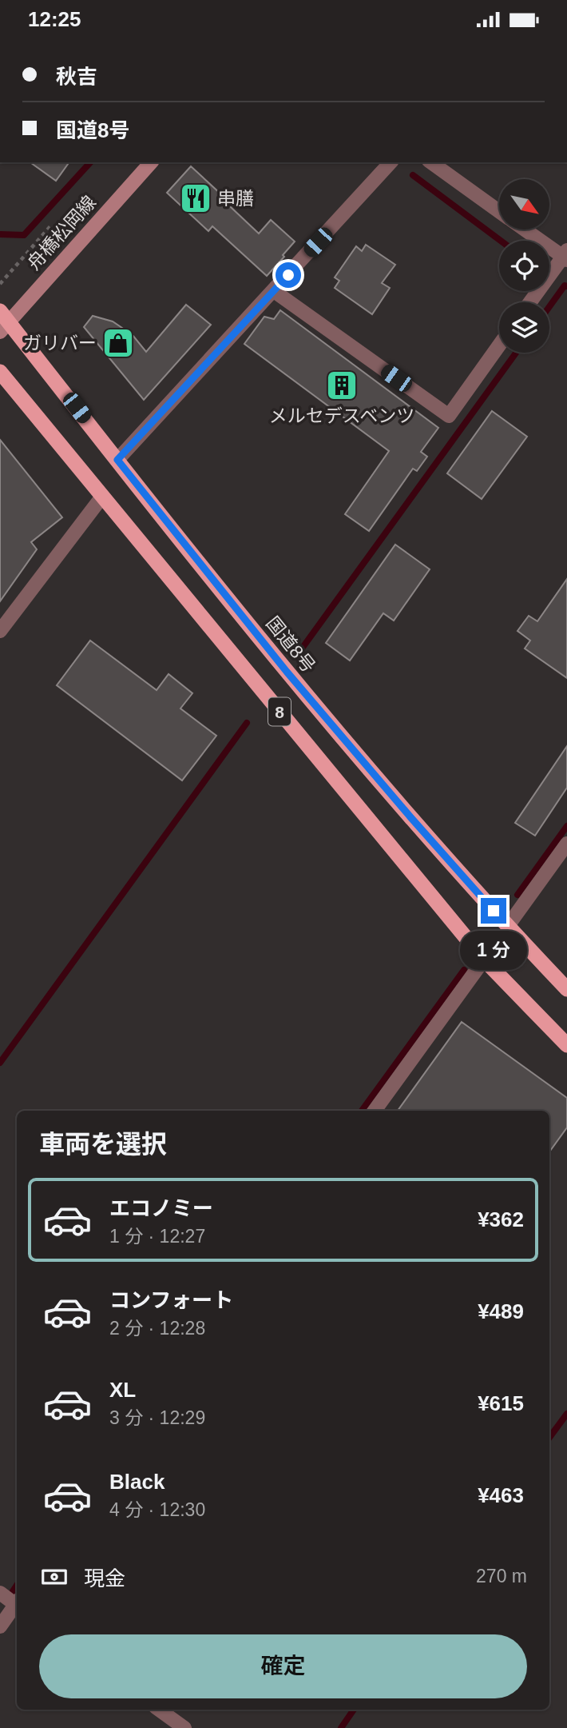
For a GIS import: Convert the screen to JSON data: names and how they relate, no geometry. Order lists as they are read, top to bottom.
{
  "streets": {
    "highway": ["国道8号", "8"],
    "main road": ["舟橋松岡線"]
  },
  "crossings": [
    ["舟橋松岡線", "国道8号"]
  ],
  "places": {
    "restaurant": ["串膳"],
    "shop": ["ガリバー"],
    "building": ["メルセデスベンツ"]
  },
  "north": "bottom right",
  "page": {
    "status": "12:25",
    "banner": ["秋吉", "国道8号"],
    "bubble": "1 分",
    "heading": "車両を選択",
    "list": [
      {
        "name": "エコノミー",
        "note": "1 分 · 12:27",
        "value": "¥362"
      },
      {
        "name": "コンフォート",
        "note": "2 分 · 12:28",
        "value": "¥489"
      },
      {
        "name": "XL",
        "note": "3 分 · 12:29",
        "value": "¥615"
      },
      {
        "name": "Black",
        "note": "4 分 · 12:30",
        "value": "¥463"
      }
    ],
    "pay": ["現金", "270 m"],
    "buttons": "確定"
  }
}
